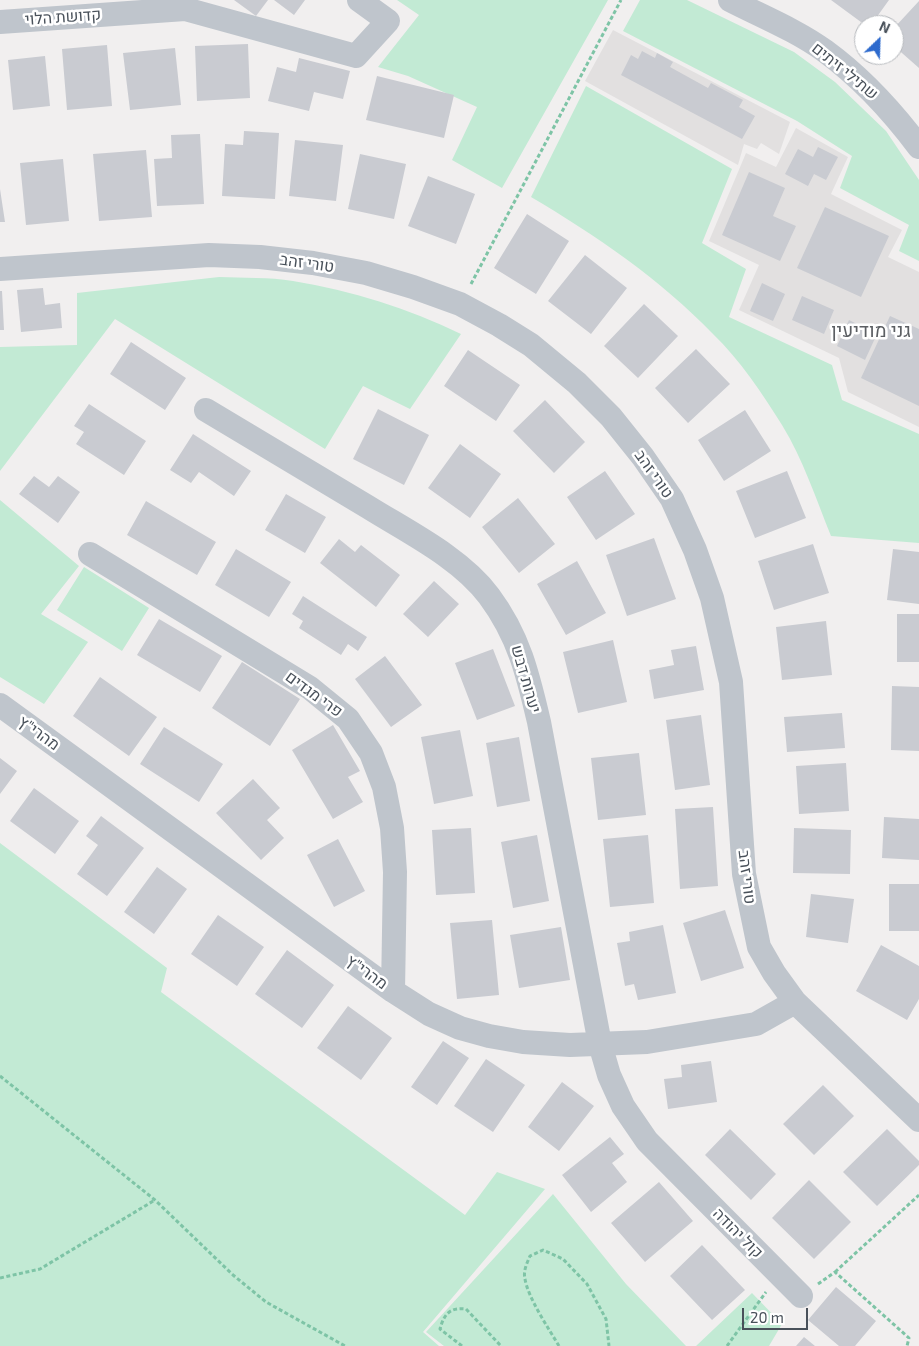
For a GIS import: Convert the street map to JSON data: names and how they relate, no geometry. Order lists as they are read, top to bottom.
{
  "streets": {
    "street": [
      "קדושת הלוי",
      "שתילי זיתים",
      "טורי זהב",
      "יערות דבש",
      "פרי מגדים",
      "מהרי\"ץ",
      "קול יהודה"
    ]
  },
  "crossings": [
    ["טורי זהב", "מהרי\"ץ"],
    ["יערות דבש", "מהרי\"ץ"],
    ["יערות דבש", "קול יהודה"],
    ["פרי מגדים", "מהרי\"ץ"],
    ["מהרי\"ץ", "קול יהודה"]
  ],
  "districts": ["גני מודיעין"],
  "scale_bar": "20 m",
  "north": "top right"
}
